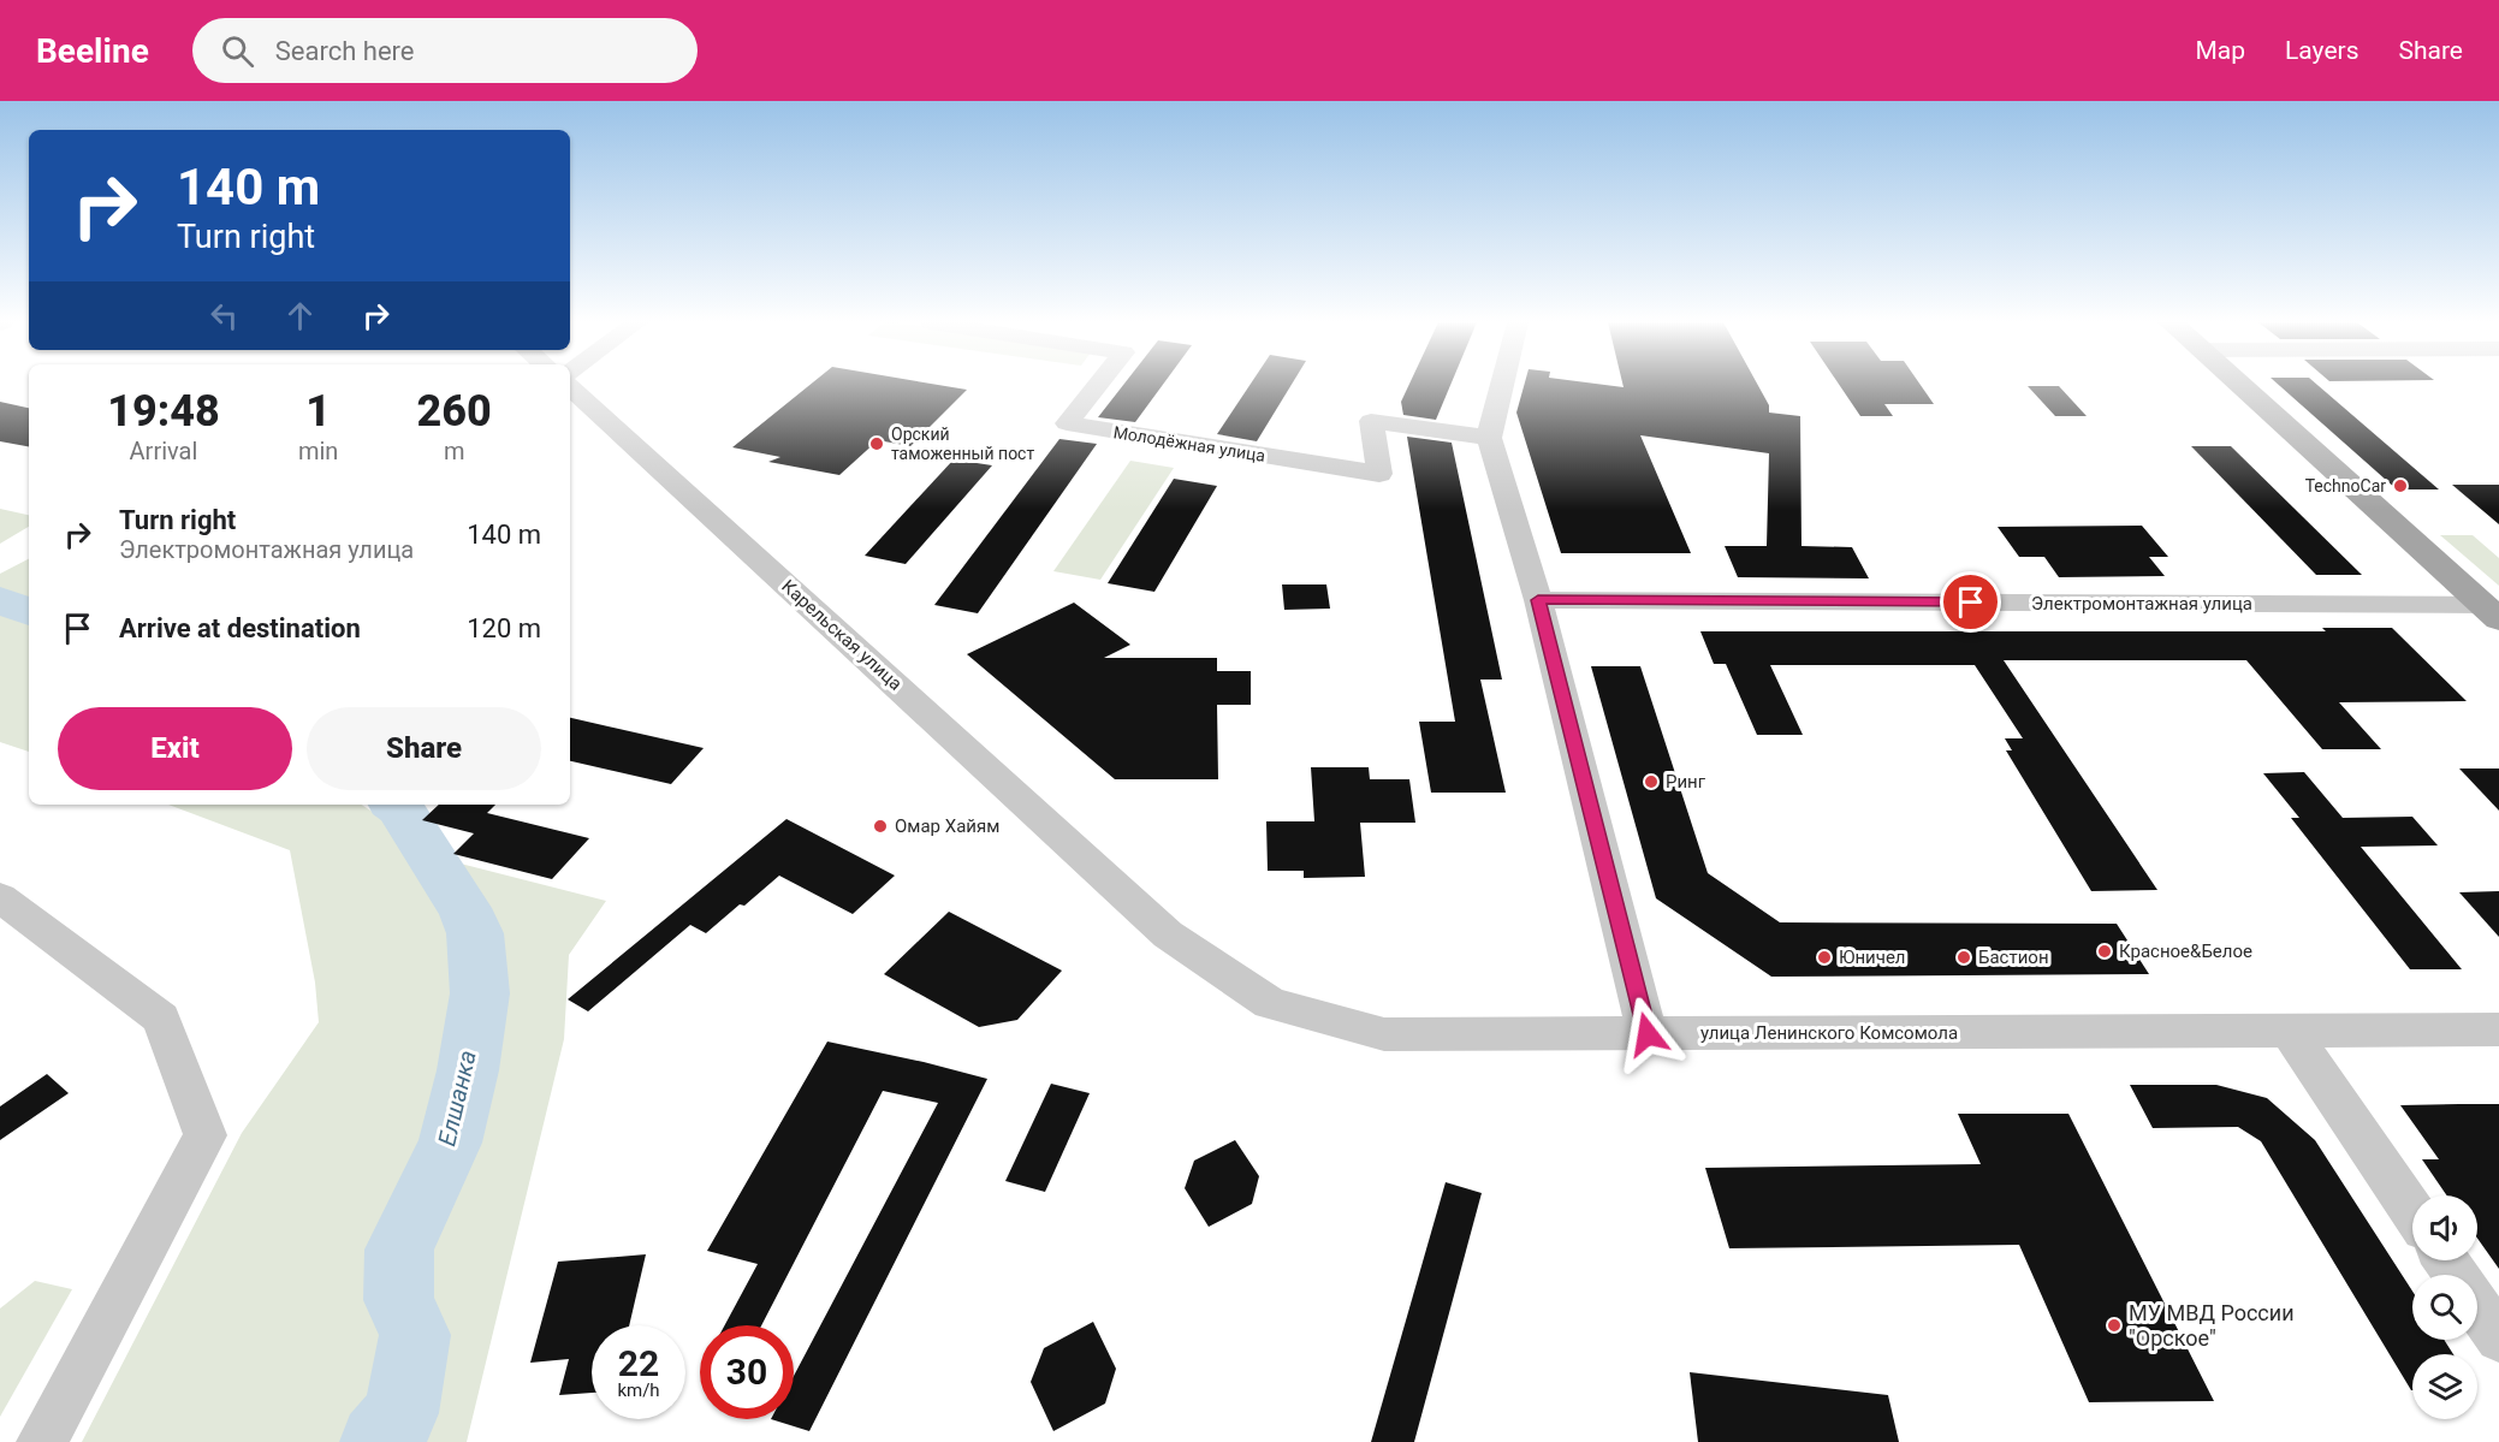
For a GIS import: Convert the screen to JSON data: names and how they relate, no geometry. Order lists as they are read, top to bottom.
{
  "streets": {
    "street": [
      "Молодёжная улица",
      "Электромонтажная улица",
      "Карельская улица",
      "улица Ленинского Комсомола"
    ]
  },
  "crossings": [
    ["Карельская улица", "улица Ленинского Комсомола"]
  ],
  "water": ["Елшанка"],
  "places": [
    "Орский таможенный пост",
    "TechnoCar",
    "Ринг",
    "Омар Хайям",
    "Красное&Белое",
    "Юничел",
    "Бастион",
    "МУ МВД России \"Орское\""
  ],
  "page": {
    "header": "Beeline",
    "search": "Search here",
    "nav": ["Map", "Layers", "Share"],
    "turn": ["140 m", "Turn right"],
    "eta": [
      "19:48",
      "Arrival",
      "1",
      "min",
      "260",
      "m"
    ],
    "list": [
      {
        "name": "Turn right",
        "note": "Электромонтажная улица",
        "value": "140 m"
      },
      {
        "name": "Arrive at destination",
        "value": "120 m"
      }
    ],
    "buttons": ["Exit", "Share"],
    "speed": "22 km/h",
    "limit": "30"
  }
}
